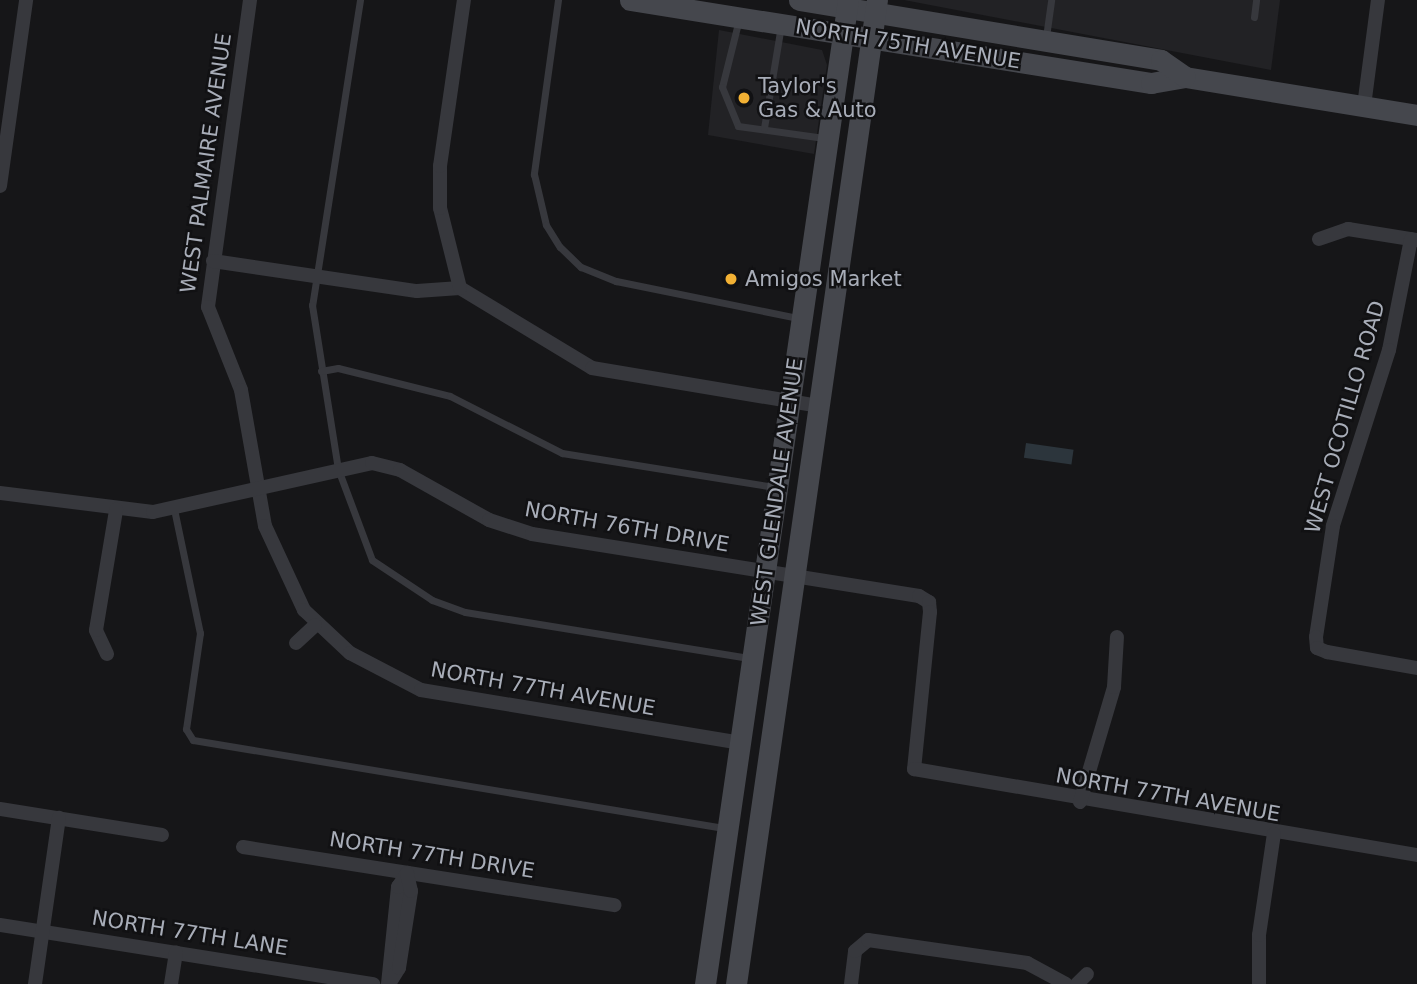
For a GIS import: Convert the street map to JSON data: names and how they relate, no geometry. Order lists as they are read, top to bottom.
{
  "streets": {
    "main road": ["NORTH 75TH AVENUE", "WEST GLENDALE AVENUE"],
    "street": [
      "WEST PALMAIRE AVENUE",
      "WEST OCOTILLO ROAD",
      "NORTH 76TH DRIVE",
      "NORTH 77TH AVENUE",
      "NORTH 77TH DRIVE",
      "NORTH 77TH LANE"
    ]
  },
  "crossings": [
    ["NORTH 75TH AVENUE", "WEST GLENDALE AVENUE"],
    ["WEST PALMAIRE AVENUE", "NORTH 76TH DRIVE"],
    ["WEST PALMAIRE AVENUE", "NORTH 77TH AVENUE"],
    ["WEST GLENDALE AVENUE", "NORTH 76TH DRIVE"],
    ["WEST GLENDALE AVENUE", "NORTH 77TH AVENUE"],
    ["NORTH 76TH DRIVE", "NORTH 77TH AVENUE"]
  ],
  "places": ["Taylor's Gas & Auto", "Amigos Market"]
}
